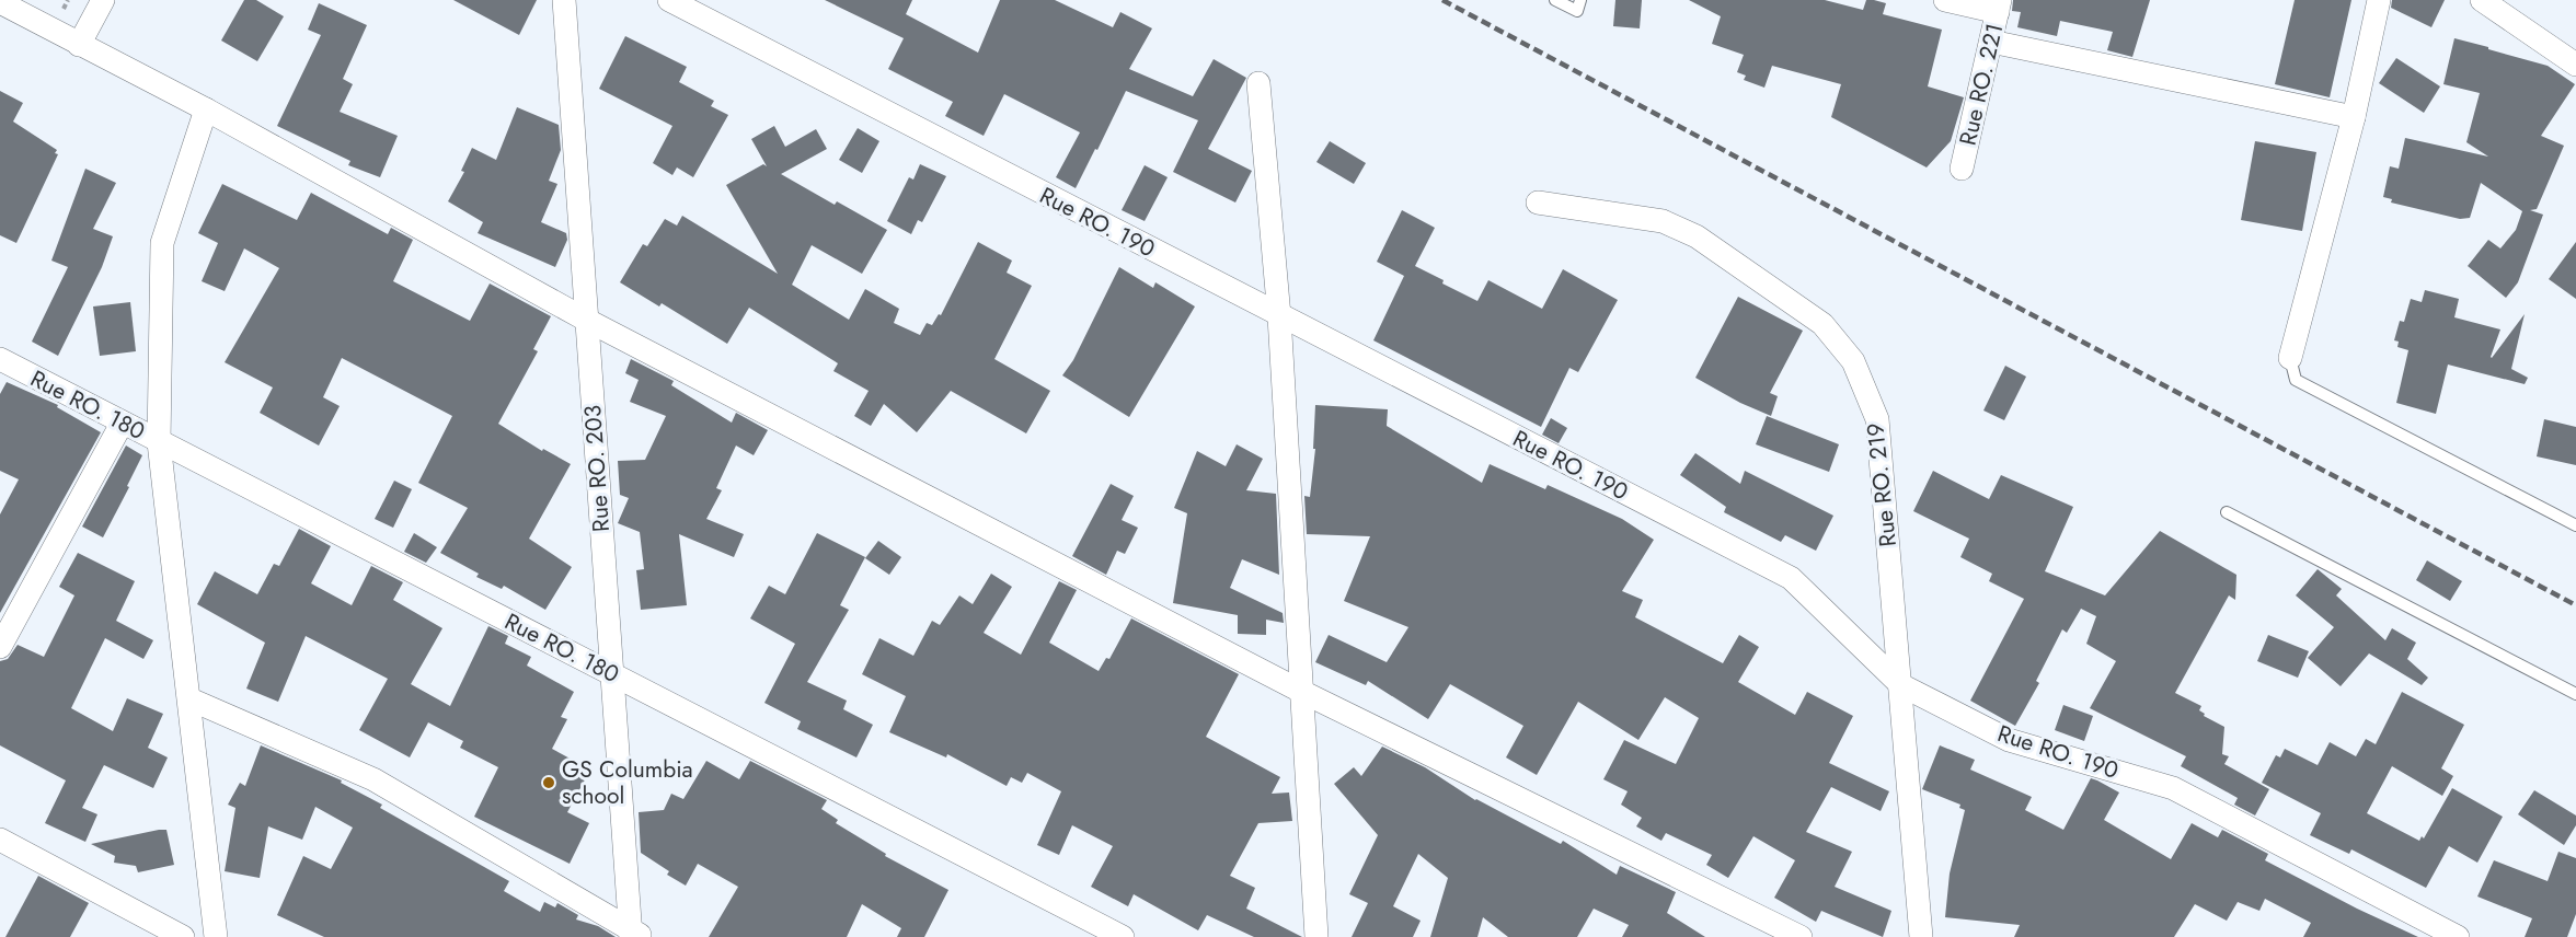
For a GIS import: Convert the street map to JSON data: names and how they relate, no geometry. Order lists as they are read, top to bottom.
{
  "streets": {
    "street": [
      "Rue RO. 221",
      "Rue RO. 190",
      "Rue RO. 180",
      "Rue RO. 203",
      "Rue RO. 219"
    ]
  },
  "crossings": [
    ["Rue RO. 190", "Rue RO. 219"],
    ["Rue RO. 180", "Rue RO. 203"]
  ],
  "places": ["GS Columbia school"]
}
